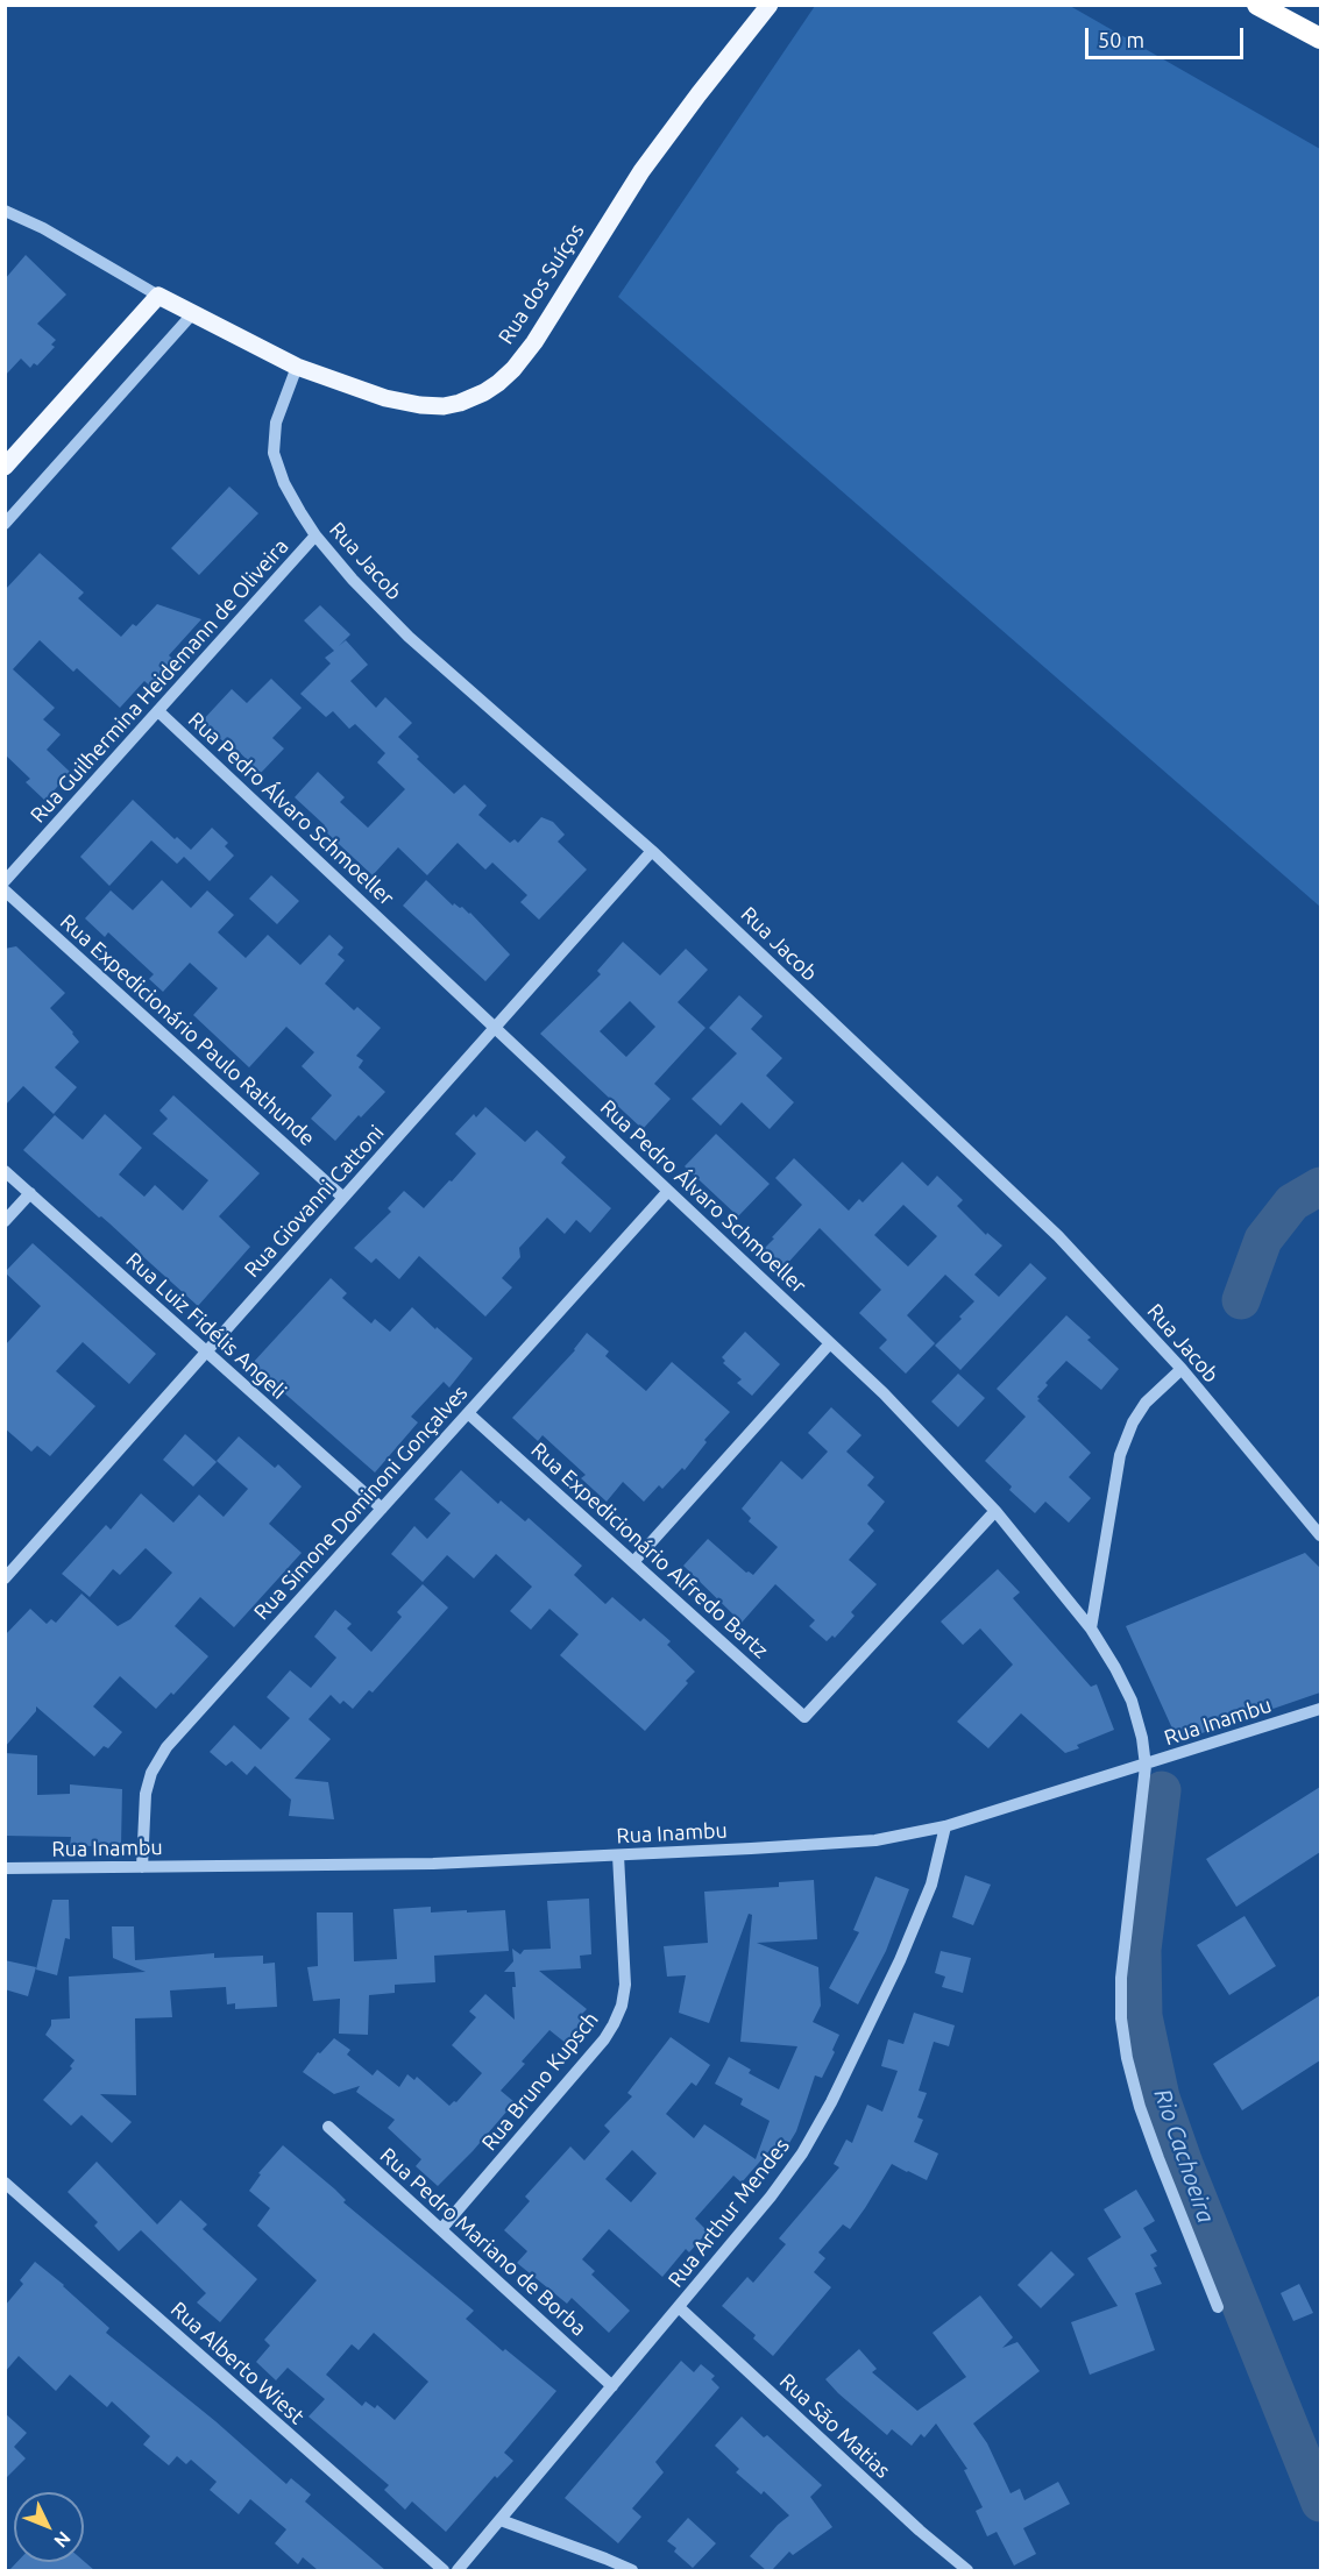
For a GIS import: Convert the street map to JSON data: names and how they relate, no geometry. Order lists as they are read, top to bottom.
{
  "streets": {
    "main road": ["Rua dos Suíços"],
    "street": [
      "Rua Jacob",
      "Rua Guilhermina Heidemann de Oliveira",
      "Rua Pedro Álvaro Schmoeller",
      "Rua Expedicionário Paulo Rathunde",
      "Rua Giovanni Cattoni",
      "Rua Luiz Fidélis Angeli",
      "Rua Simone Dominoni Gonçalves",
      "Rua Expedicionário Alfredo Bartz",
      "Rua Inambu",
      "Rua Bruno Kupsch",
      "Rua Arthur Mendes",
      "Rua Pedro Mariano de Borba",
      "Rua Alberto Wiest",
      "Rua São Matias"
    ]
  },
  "crossings": [
    ["Rua dos Suíços", "Rua Jacob"],
    ["Rua Jacob", "Rua Guilhermina Heidemann de Oliveira"],
    ["Rua Jacob", "Rua Giovanni Cattoni"],
    ["Rua Guilhermina Heidemann de Oliveira", "Rua Pedro Álvaro Schmoeller"],
    ["Rua Pedro Álvaro Schmoeller", "Rua Giovanni Cattoni"],
    ["Rua Pedro Álvaro Schmoeller", "Rua Simone Dominoni Gonçalves"],
    ["Rua Pedro Álvaro Schmoeller", "Rua Expedicionário Alfredo Bartz"],
    ["Rua Pedro Álvaro Schmoeller", "Rua Inambu"],
    ["Rua Expedicionário Paulo Rathunde", "Rua Giovanni Cattoni"],
    ["Rua Giovanni Cattoni", "Rua Luiz Fidélis Angeli"],
    ["Rua Luiz Fidélis Angeli", "Rua Simone Dominoni Gonçalves"],
    ["Rua Simone Dominoni Gonçalves", "Rua Expedicionário Alfredo Bartz"],
    ["Rua Simone Dominoni Gonçalves", "Rua Inambu"],
    ["Rua Inambu", "Rua Bruno Kupsch"],
    ["Rua Inambu", "Rua Arthur Mendes"],
    ["Rua Bruno Kupsch", "Rua Pedro Mariano de Borba"],
    ["Rua Arthur Mendes", "Rua Pedro Mariano de Borba"],
    ["Rua Arthur Mendes", "Rua São Matias"]
  ],
  "water": ["Rio Cachoeira"],
  "scale_bar": "50 m",
  "north": "bottom right"
}
